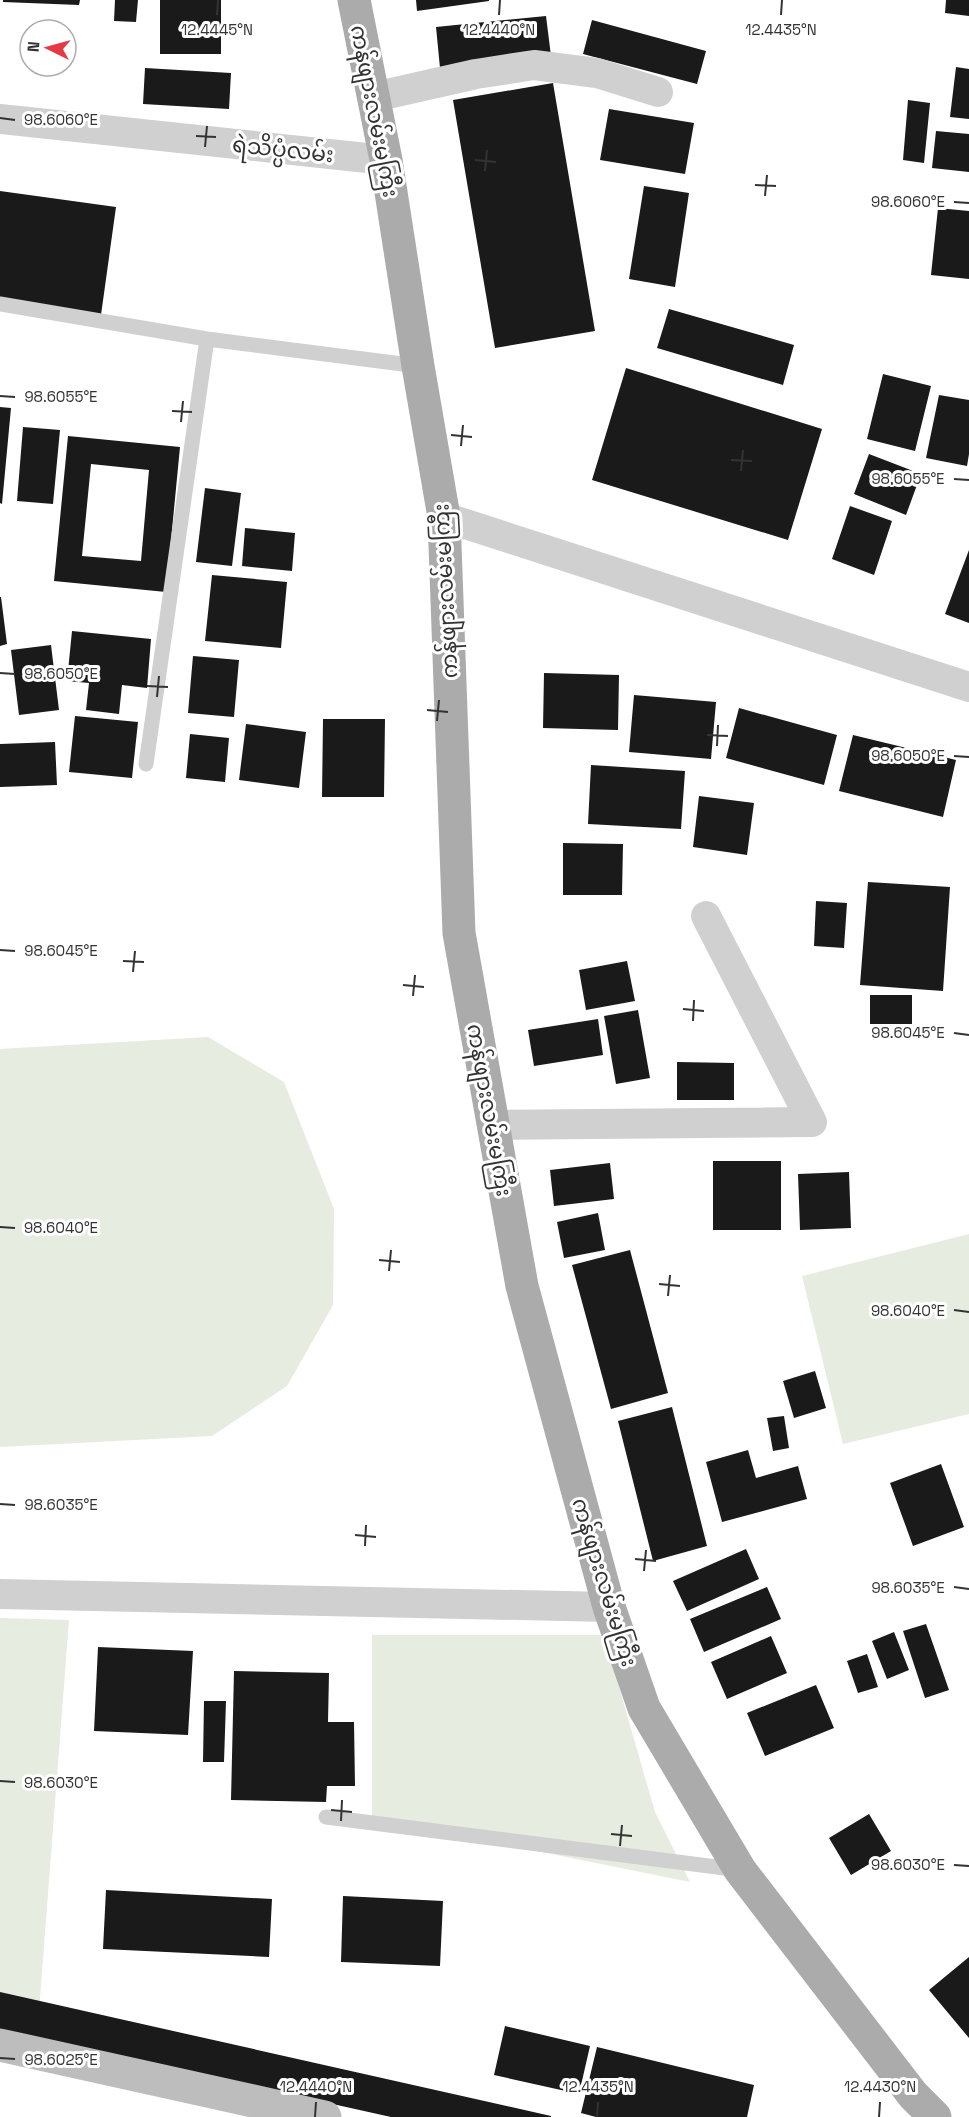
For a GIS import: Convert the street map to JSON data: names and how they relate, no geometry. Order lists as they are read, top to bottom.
{
  "streets": {
    "main road": ["ကန်ဖျားလမ်းမကြီး"],
    "street": ["ရဲသိပ္ပံလမ်း"]
  },
  "crossings": [
    ["ကန်ဖျားလမ်းမကြီး", "ရဲသိပ္ပံလမ်း"]
  ],
  "north": "left",
  "coordinates": [
    "12.4445°N",
    "12.4440°N",
    "12.4435°N",
    "98.6060°E",
    "98.6055°E",
    "98.6050°E",
    "98.6045°E",
    "98.6040°E",
    "98.6035°E",
    "98.6030°E",
    "98.6025°E",
    "12.4430°N"
  ]
}
